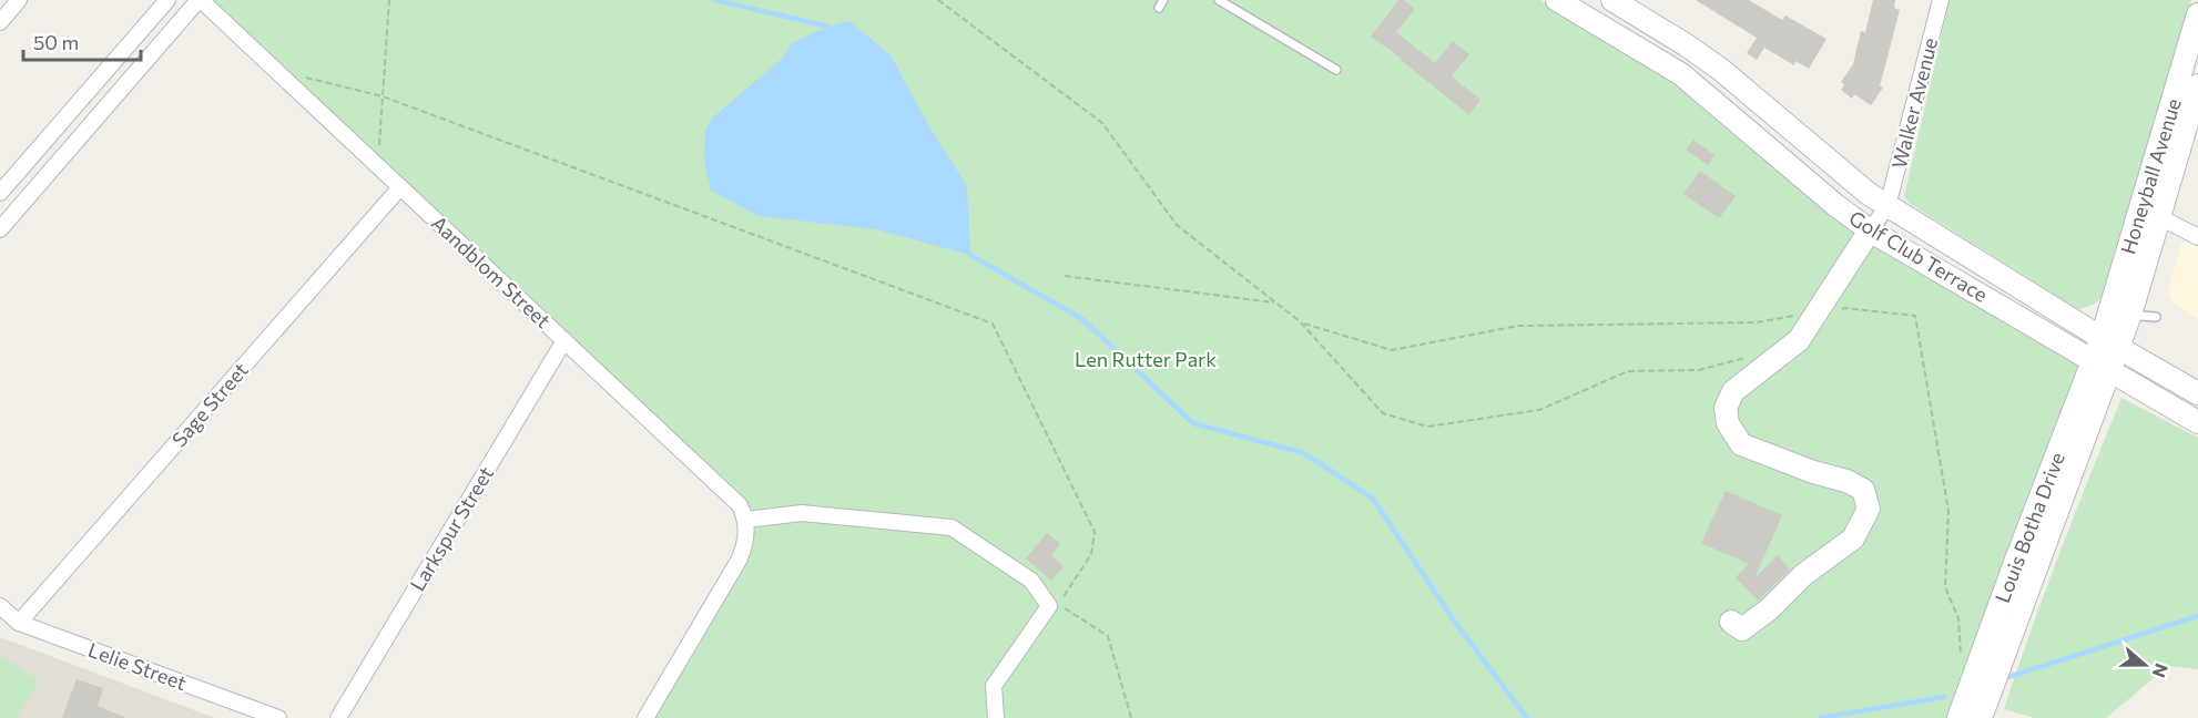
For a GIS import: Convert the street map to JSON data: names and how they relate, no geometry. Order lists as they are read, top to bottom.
{
  "streets": {
    "street": [
      "Walker Avenue",
      "Honeyball Avenue",
      "Golf Club Terrace",
      "Aandblom Street",
      "Sage Street",
      "Louis Botha Drive",
      "Larkspur Street",
      "Lelie Street"
    ]
  },
  "crossings": [
    ["Walker Avenue", "Golf Club Terrace"],
    ["Honeyball Avenue", "Golf Club Terrace"],
    ["Honeyball Avenue", "Louis Botha Drive"],
    ["Golf Club Terrace", "Louis Botha Drive"],
    ["Aandblom Street", "Sage Street"],
    ["Aandblom Street", "Larkspur Street"],
    ["Sage Street", "Lelie Street"]
  ],
  "parks": ["Len Rutter Park"],
  "scale_bar": "50 m",
  "north": "right"
}
